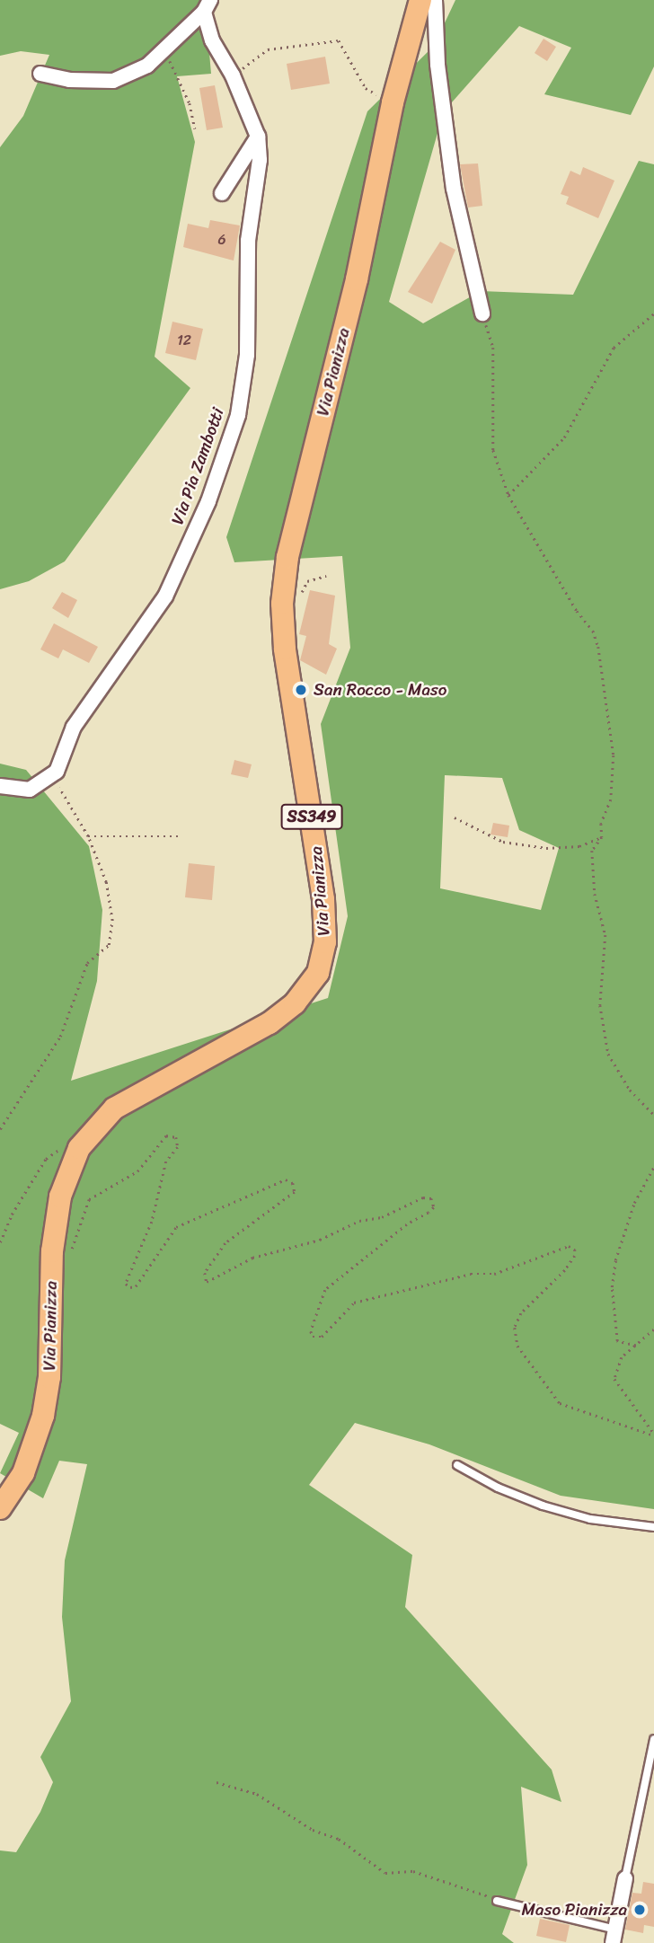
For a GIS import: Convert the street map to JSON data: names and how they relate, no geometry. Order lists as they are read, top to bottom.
{
  "streets": {
    "main road": ["Via Pianizza", "SS349"],
    "street": ["Via Pia Zambotti"]
  },
  "places": ["San Rocco - Maso", "Maso Pianizza"],
  "house_numbers": ["6", "12"]
}
